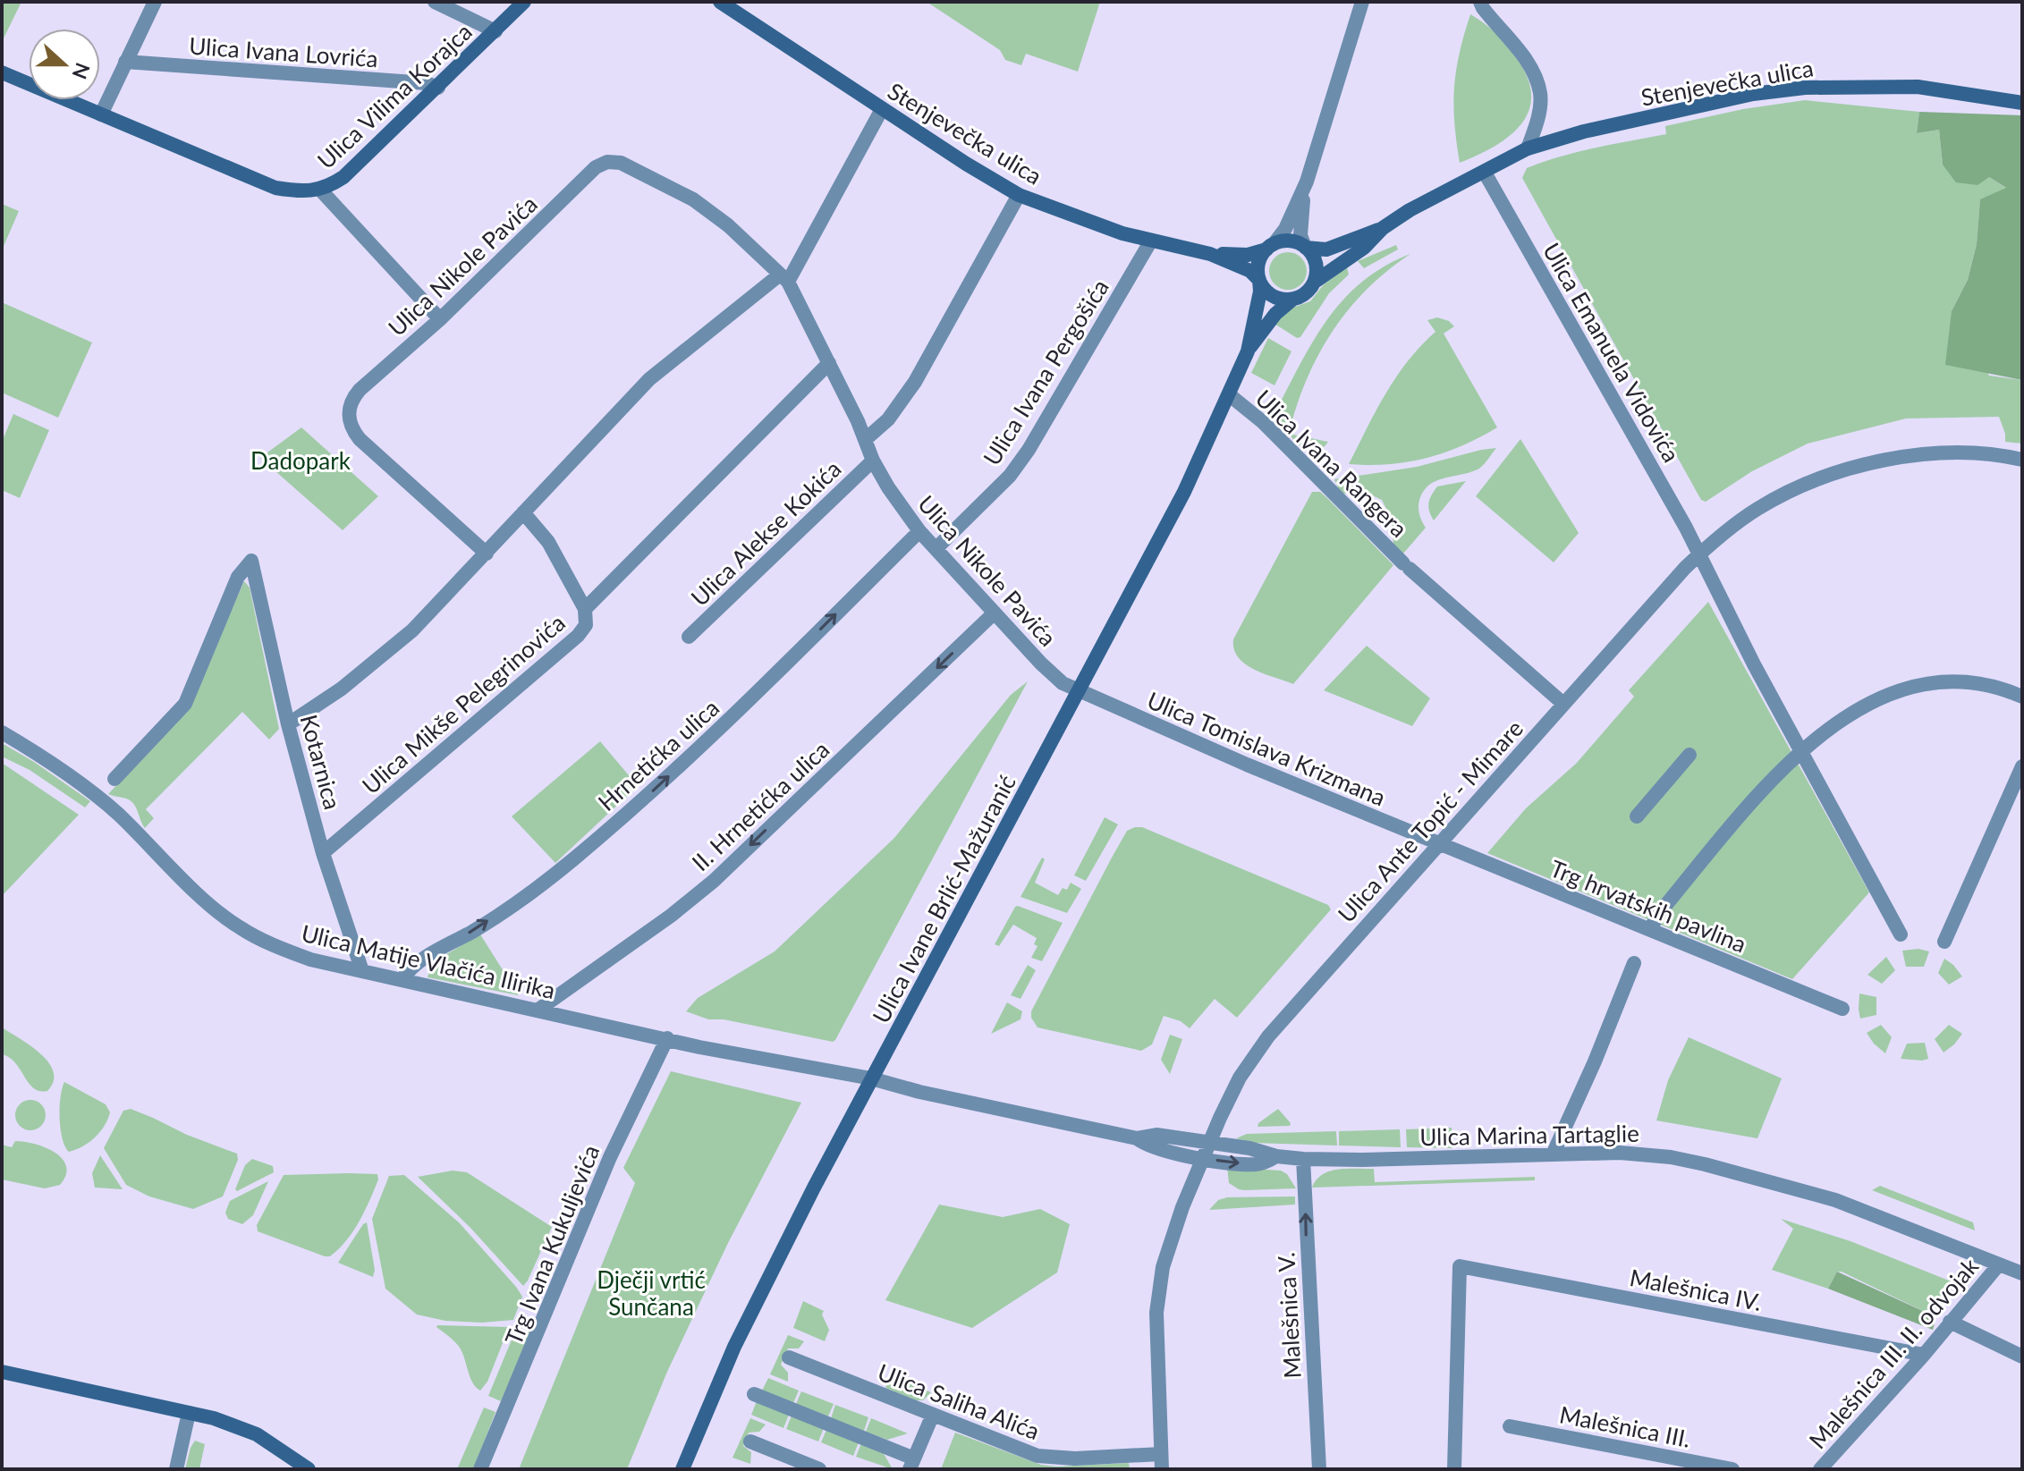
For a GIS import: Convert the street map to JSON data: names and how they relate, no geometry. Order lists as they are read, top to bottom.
{
  "streets": {
    "street": [
      "Ulica Ivana Lovrića",
      "Stenjevečka ulica",
      "Ulica Vilima Korajca",
      "Ulica Nikole Pavića",
      "Ulica Emanuela Vidovića",
      "Ulica Ivana Pergošića",
      "Ulica Ivana Rangera",
      "Ulica Alekse Kokića",
      "Ulica Mikše Pelegrinovića",
      "Ulica Tomislava Krizmana",
      "Hrnetićka ulica",
      "Kotarnica",
      "II. Hrnetićka ulica",
      "Ulica Ante Topić - Mimare",
      "Ulica Ivane Brlić-Mažuranić",
      "Trg hrvatskih pavlina",
      "Ulica Matije Vlačića Ilirika",
      "Ulica Marina Tartaglie",
      "Trg Ivana Kukuljevića",
      "Malešnica IV.",
      "Malešnica V.",
      "Malešnica III. II. odvojak",
      "Ulica Saliha Alića",
      "Malešnica III."
    ]
  },
  "crossings": [
    ["Ulica Ivana Lovrića", "Ulica Vilima Korajca"],
    ["Stenjevečka ulica", "Ulica Emanuela Vidovića"],
    ["Stenjevečka ulica", "Ulica Ivana Pergošića"],
    ["Stenjevečka ulica", "Ulica Ivane Brlić-Mažuranić"],
    ["Ulica Nikole Pavića", "Ulica Ivana Pergošića"],
    ["Ulica Nikole Pavića", "Ulica Alekse Kokića"],
    ["Ulica Nikole Pavića", "Ulica Mikše Pelegrinovića"],
    ["Ulica Nikole Pavića", "Ulica Tomislava Krizmana"],
    ["Ulica Nikole Pavića", "Hrnetićka ulica"],
    ["Ulica Nikole Pavića", "II. Hrnetićka ulica"],
    ["Ulica Nikole Pavića", "Ulica Ivane Brlić-Mažuranić"],
    ["Ulica Emanuela Vidovića", "Ulica Ante Topić - Mimare"],
    ["Ulica Ivana Rangera", "Ulica Ante Topić - Mimare"],
    ["Ulica Ivana Rangera", "Ulica Ivane Brlić-Mažuranić"],
    ["Ulica Mikše Pelegrinovića", "Kotarnica"],
    ["Ulica Tomislava Krizmana", "Ulica Ante Topić - Mimare"],
    ["Ulica Tomislava Krizmana", "Ulica Ivane Brlić-Mažuranić"],
    ["Ulica Tomislava Krizmana", "Trg hrvatskih pavlina"],
    ["Hrnetićka ulica", "Ulica Matije Vlačića Ilirika"],
    ["Kotarnica", "Ulica Matije Vlačića Ilirika"],
    ["II. Hrnetićka ulica", "Ulica Matije Vlačića Ilirika"],
    ["Ulica Ante Topić - Mimare", "Trg hrvatskih pavlina"],
    ["Ulica Ante Topić - Mimare", "Ulica Marina Tartaglie"],
    ["Ulica Ante Topić - Mimare", "Ulica Saliha Alića"],
    ["Ulica Ivane Brlić-Mažuranić", "Ulica Matije Vlačića Ilirika"],
    ["Ulica Ivane Brlić-Mažuranić", "Ulica Marina Tartaglie"],
    ["Ulica Matije Vlačića Ilirika", "Ulica Marina Tartaglie"],
    ["Ulica Matije Vlačića Ilirika", "Trg Ivana Kukuljevića"],
    ["Ulica Marina Tartaglie", "Malešnica V."],
    ["Ulica Marina Tartaglie", "Malešnica III. II. odvojak"],
    ["Malešnica IV.", "Malešnica III. II. odvojak"]
  ],
  "one_way": ["Hrnetićka ulica", "II. Hrnetićka ulica", "Malešnica V."],
  "parks": ["Dadopark", "Dječji vrtić Sunčana"],
  "north": "right"
}
